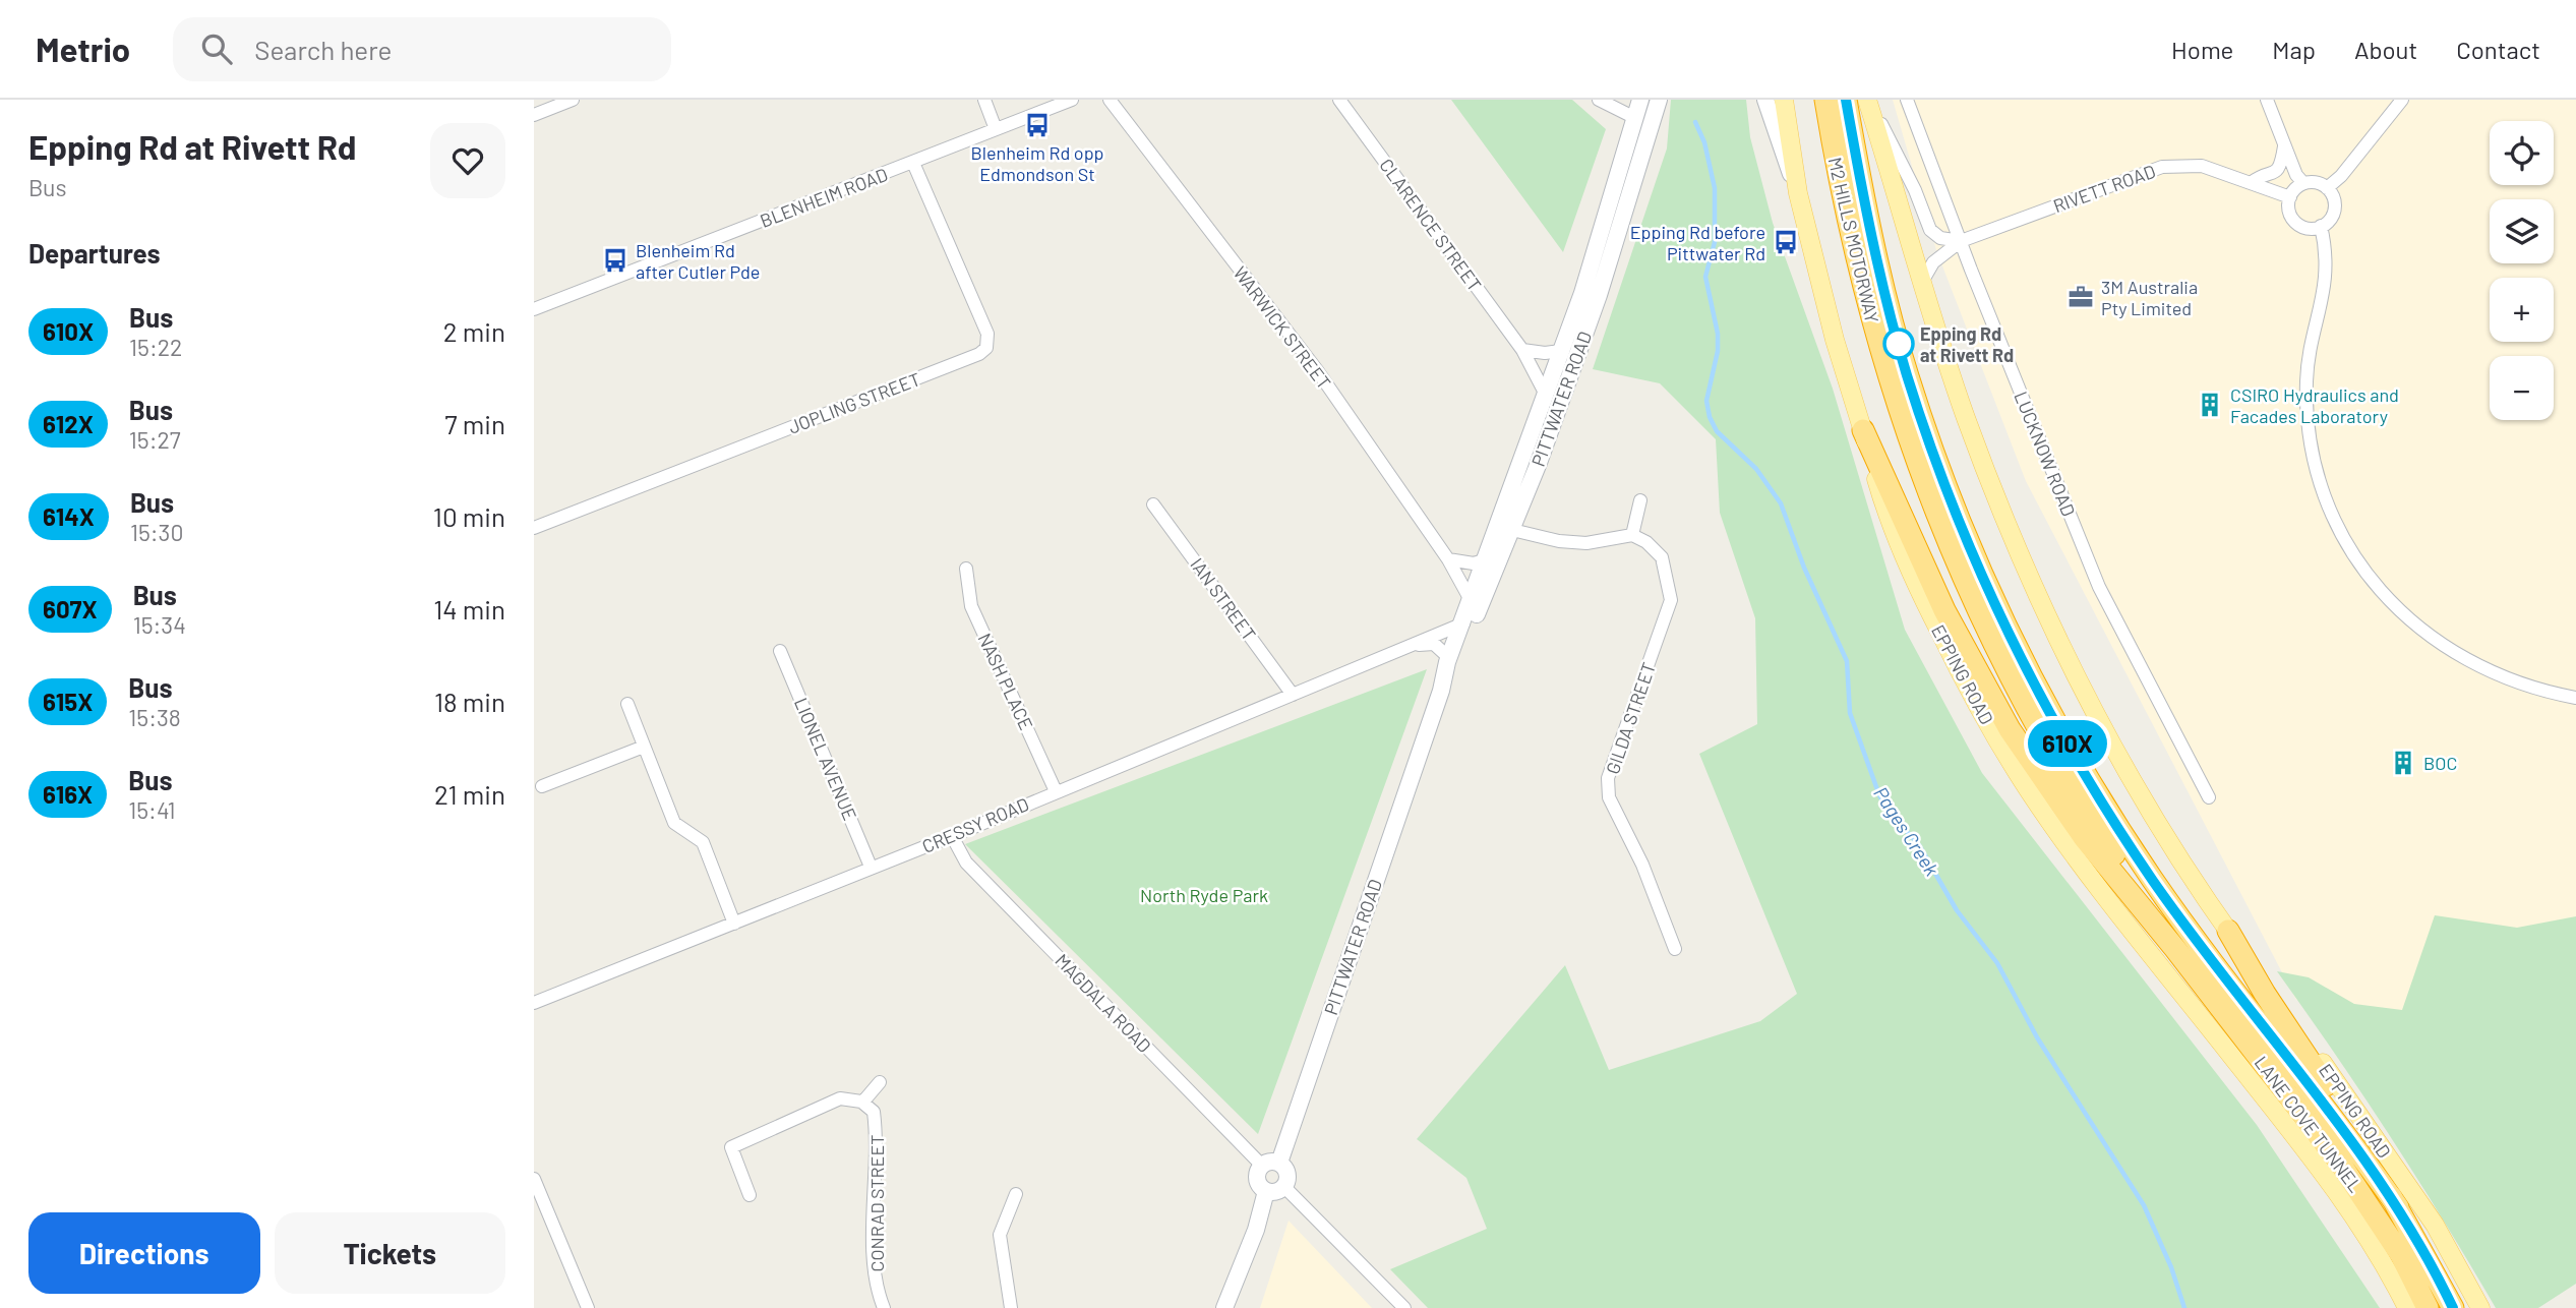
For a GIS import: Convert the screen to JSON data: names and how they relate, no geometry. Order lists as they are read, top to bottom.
{
  "streets": {
    "highway": ["M2 HILLS MOTORWAY", "LANE COVE TUNNEL"],
    "main road": ["PITTWATER ROAD", "EPPING ROAD"],
    "street": [
      "RIVETT ROAD",
      "BLENHEIM ROAD",
      "CLARENCE STREET",
      "WARWICK STREET",
      "JOPLING STREET",
      "LUCKNOW ROAD",
      "IAN STREET",
      "NASH PLACE",
      "GILDA STREET",
      "LIONEL AVENUE",
      "CRESSY ROAD",
      "MAGDALA ROAD",
      "CONRAD STREET"
    ]
  },
  "crossings": [
    ["RIVETT ROAD", "LUCKNOW ROAD"],
    ["RIVETT ROAD", "EPPING ROAD"],
    ["BLENHEIM ROAD", "JOPLING STREET"],
    ["CLARENCE STREET", "PITTWATER ROAD"],
    ["M2 HILLS MOTORWAY", "LANE COVE TUNNEL"],
    ["WARWICK STREET", "PITTWATER ROAD"],
    ["PITTWATER ROAD", "CRESSY ROAD"],
    ["PITTWATER ROAD", "MAGDALA ROAD"],
    ["IAN STREET", "CRESSY ROAD"],
    ["NASH PLACE", "CRESSY ROAD"],
    ["LIONEL AVENUE", "CRESSY ROAD"],
    ["CRESSY ROAD", "MAGDALA ROAD"]
  ],
  "water": ["Pages Creek"],
  "parks": ["North Ryde Park"],
  "places": {
    "bus stop": ["Blenheim Rd opp Edmondson St", "Epping Rd before Pittwater Rd", "Blenheim Rd after Cutler Pde"],
    "office": ["3M Australia Pty Limited"],
    "other": ["Epping Rd at Rivett Rd"],
    "building": ["CSIRO Hydraulics and Facades Laboratory", "BOC"]
  },
  "lines": ["bus line 610X"],
  "page": {
    "header": "Metrio",
    "search": "Search here",
    "nav": [
      "Home",
      "Map",
      "About",
      "Contact"
    ],
    "heading": [
      ["Epping Rd at Rivett Rd", "Bus"],
      "Departures"
    ],
    "on_map": "610X",
    "map_buttons": ["+", "−"],
    "list": [
      {
        "mark": "610X",
        "name": "Bus",
        "note": "15:22",
        "value": "2 min"
      },
      {
        "mark": "612X",
        "name": "Bus",
        "note": "15:27",
        "value": "7 min"
      },
      {
        "mark": "614X",
        "name": "Bus",
        "note": "15:30",
        "value": "10 min"
      },
      {
        "mark": "607X",
        "name": "Bus",
        "note": "15:34",
        "value": "14 min"
      },
      {
        "mark": "615X",
        "name": "Bus",
        "note": "15:38",
        "value": "18 min"
      },
      {
        "mark": "616X",
        "name": "Bus",
        "note": "15:41",
        "value": "21 min"
      }
    ],
    "buttons": ["Directions", "Tickets"]
  }
}
